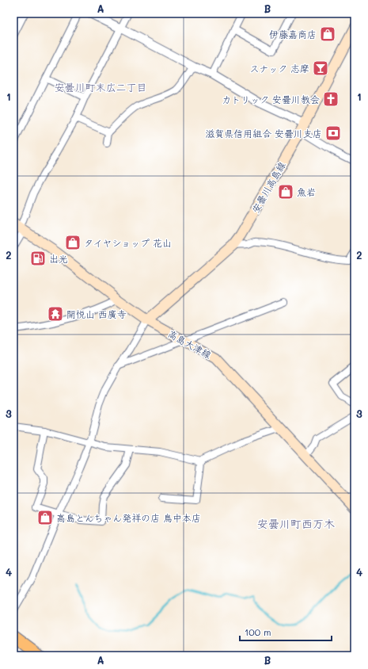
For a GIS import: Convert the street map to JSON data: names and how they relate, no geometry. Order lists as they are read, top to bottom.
{
  "streets": {
    "main road": ["安曇川高島線", "高島大津線"]
  },
  "crossings": [
    ["安曇川高島線", "高島大津線"]
  ],
  "districts": ["安曇川町末広二丁目", "安曇川町西万木"],
  "places": {
    "shop": [
      "伊藤嘉商店",
      "魚岩",
      "タイヤショップ 花山",
      "高島とんちゃん発祥の店 鳥中本店"
    ],
    "bar": ["スナック 志摩"],
    "church": ["カトリック 安曇川教会"],
    "bank": ["滋賀県信用組合 安曇川支店"],
    "fuel station": ["出光"],
    "temple": ["開悦山 西廣寺"]
  },
  "scale_bar": "100 m",
  "grid": {
    "columns": ["A", "B"],
    "rows": [
      "1",
      "2",
      "3",
      "4"
    ]
  }
}
